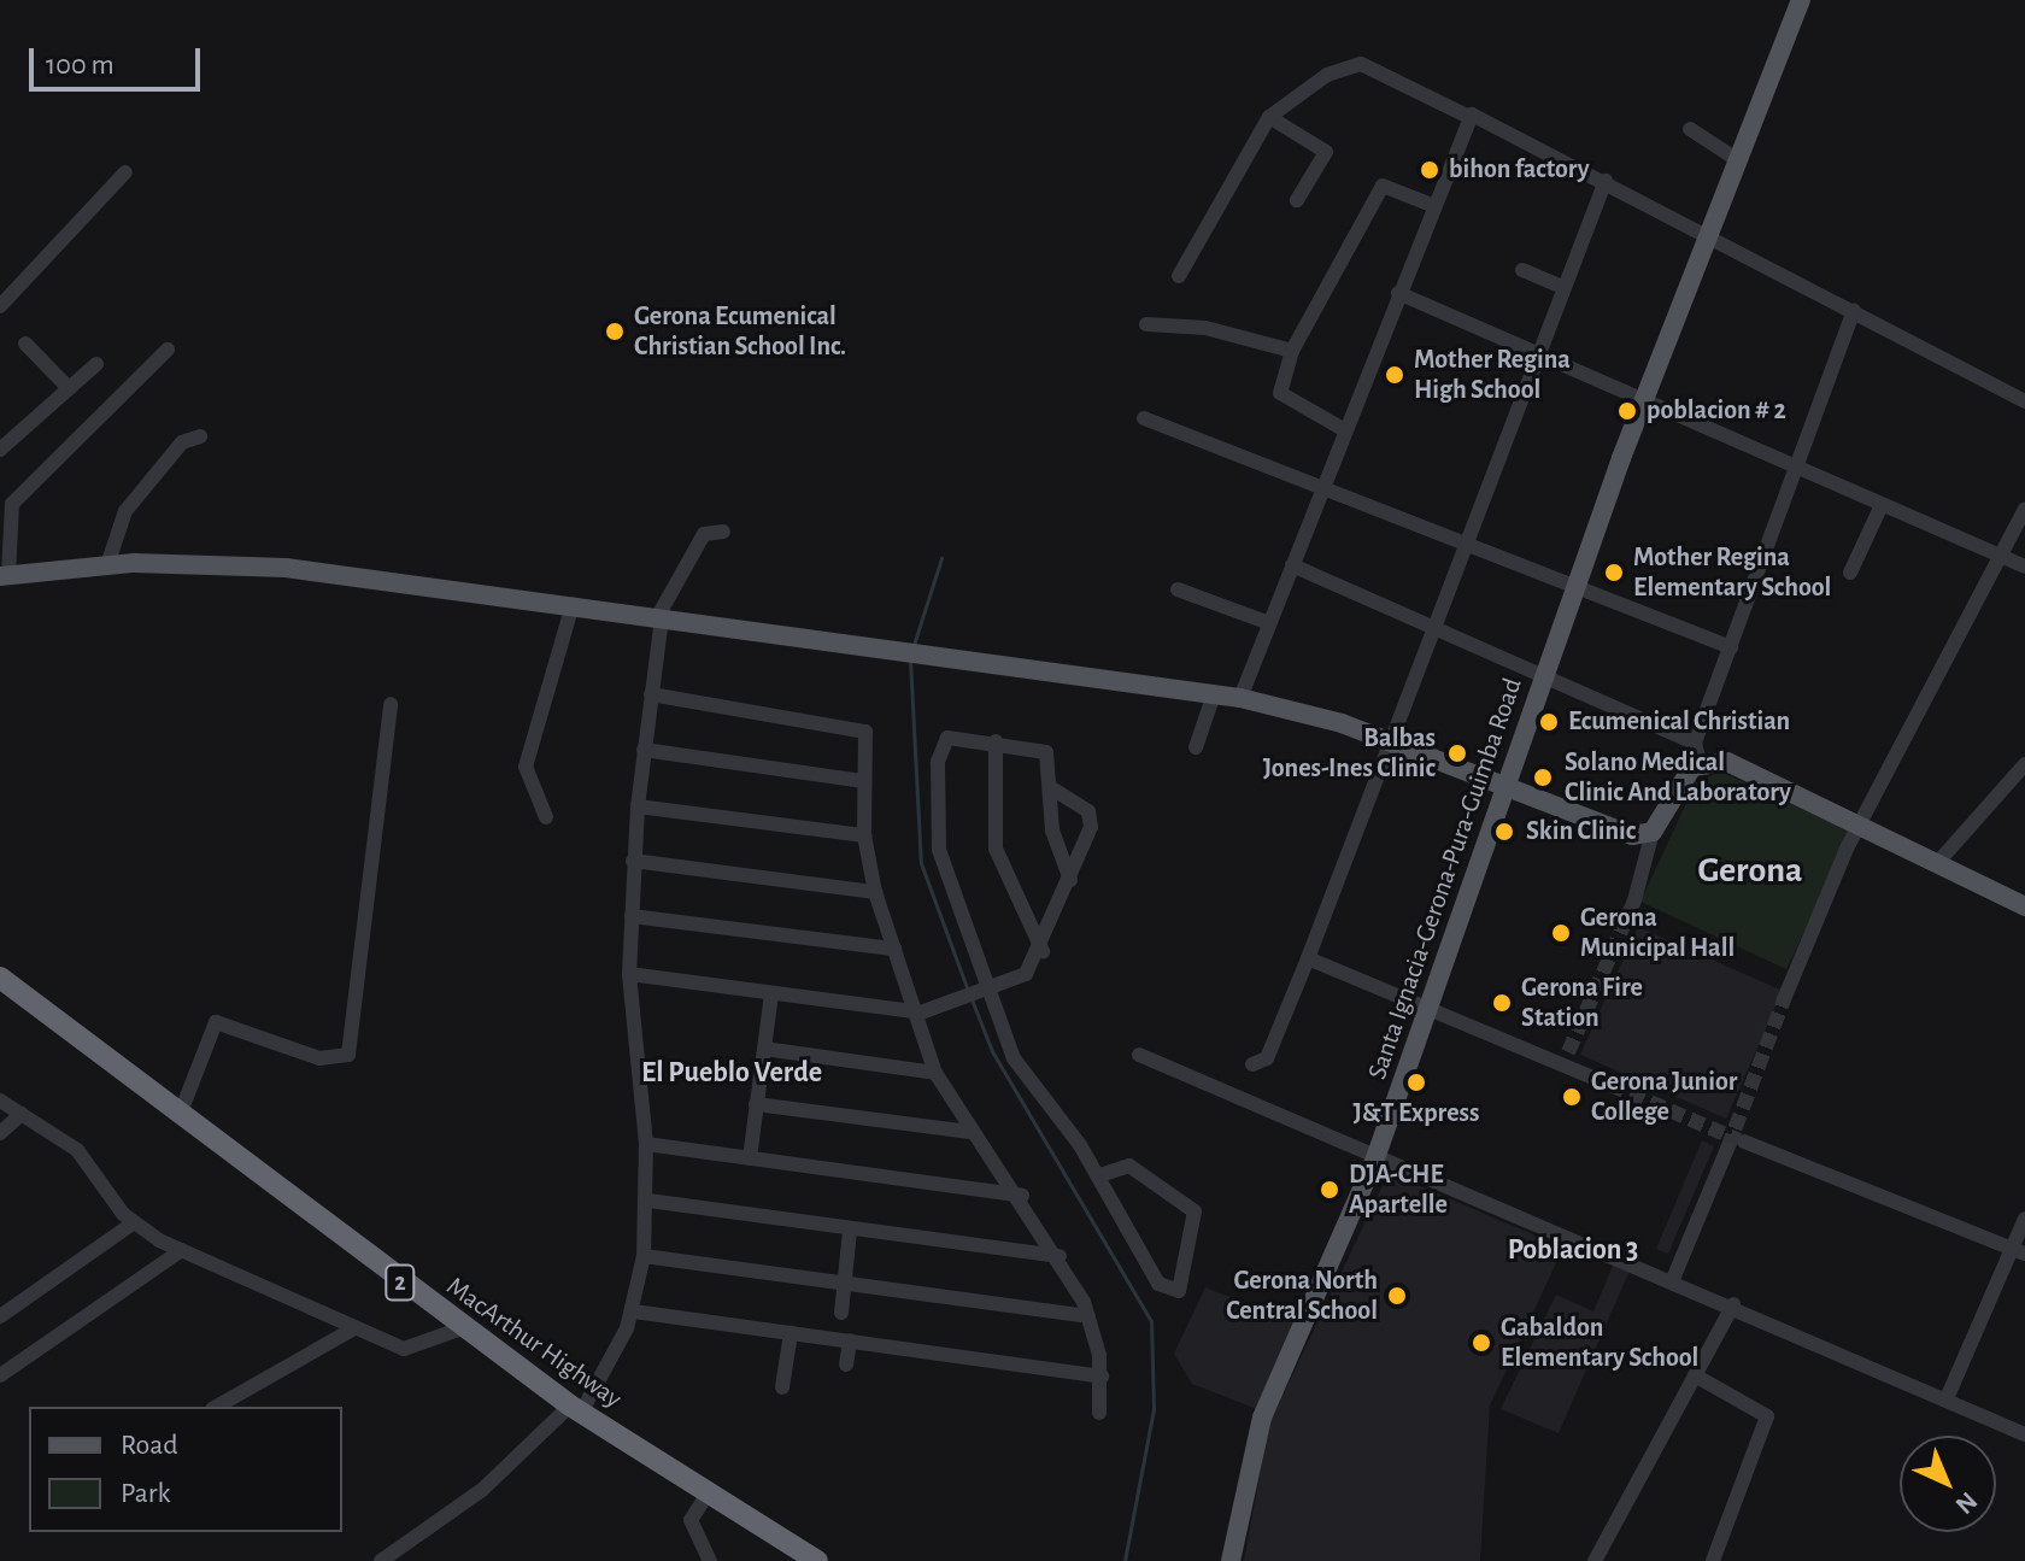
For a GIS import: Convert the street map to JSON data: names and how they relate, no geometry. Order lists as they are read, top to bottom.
{
  "streets": {
    "highway": ["2", "MacArthur Highway"],
    "main road": ["Santa Ignacia-Gerona-Pura-Guimba Road"]
  },
  "districts": ["Gerona", "El Pueblo Verde", "Poblacion 3"],
  "places": [
    "bihon factory",
    "Gerona Ecumenical Christian School Inc.",
    "Mother Regina High School",
    "poblacion # 2",
    "Mother Regina Elementary School",
    "Ecumenical Christian",
    "Balbas Jones-Ines Clinic",
    "Solano Medical Clinic And Laboratory",
    "Skin Clinic",
    "Gerona Municipal Hall",
    "Gerona Fire Station",
    "J&T Express",
    "Gerona Junior College",
    "DJA-CHE Apartelle",
    "Gerona North Central School",
    "Gabaldon Elementary School"
  ],
  "legend": ["Road", "Park"],
  "scale_bar": "100 m",
  "north": "bottom right"
}
